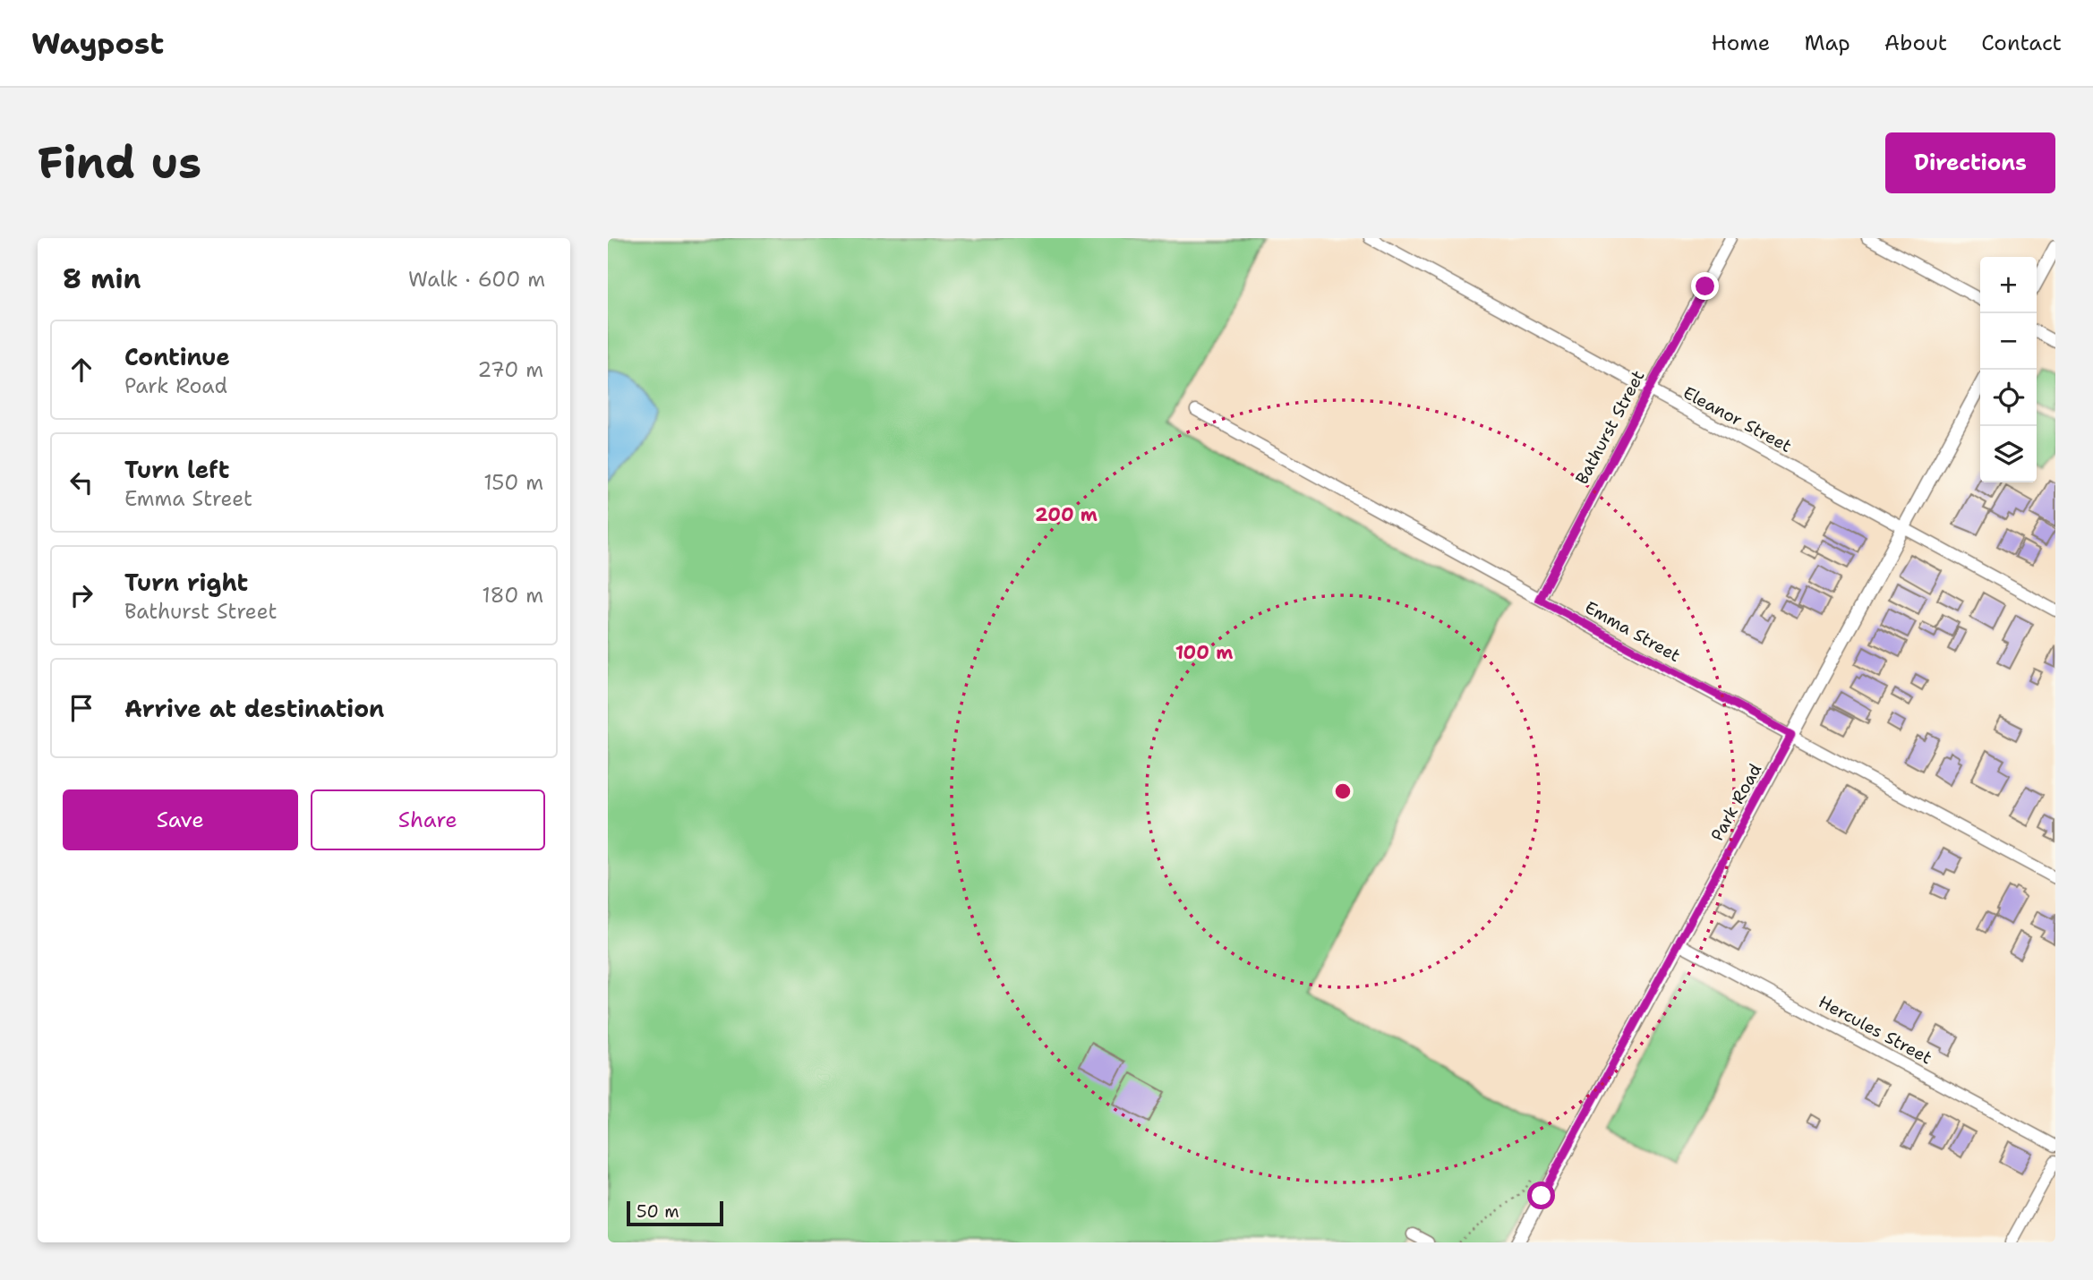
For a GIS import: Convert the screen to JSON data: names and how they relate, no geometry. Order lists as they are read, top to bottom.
{
  "streets": {
    "street": [
      "Eleanor Street",
      "Bathurst Street",
      "Emma Street",
      "Park Road",
      "Hercules Street"
    ]
  },
  "crossings": [
    ["Eleanor Street", "Bathurst Street"],
    ["Eleanor Street", "Park Road"],
    ["Bathurst Street", "Emma Street"],
    ["Emma Street", "Park Road"],
    ["Park Road", "Hercules Street"]
  ],
  "scale_bar": "50 m",
  "page": {
    "header": "Waypost",
    "nav": [
      "Home",
      "Map",
      "About",
      "Contact"
    ],
    "buttons": [
      "Directions",
      ["Save", "Share"]
    ],
    "title": "Find us",
    "heading": ["8 min", "Walk · 600 m"],
    "map_buttons": ["+", "−"],
    "list": [
      ["Continue", "Park Road", "270 m"],
      ["Turn left", "Emma Street", "150 m"],
      ["Turn right", "Bathurst Street", "180 m"],
      "Arrive at destination"
    ],
    "scale": "50 m"
  },
  "rings": ["200 m", "100 m"]
}
